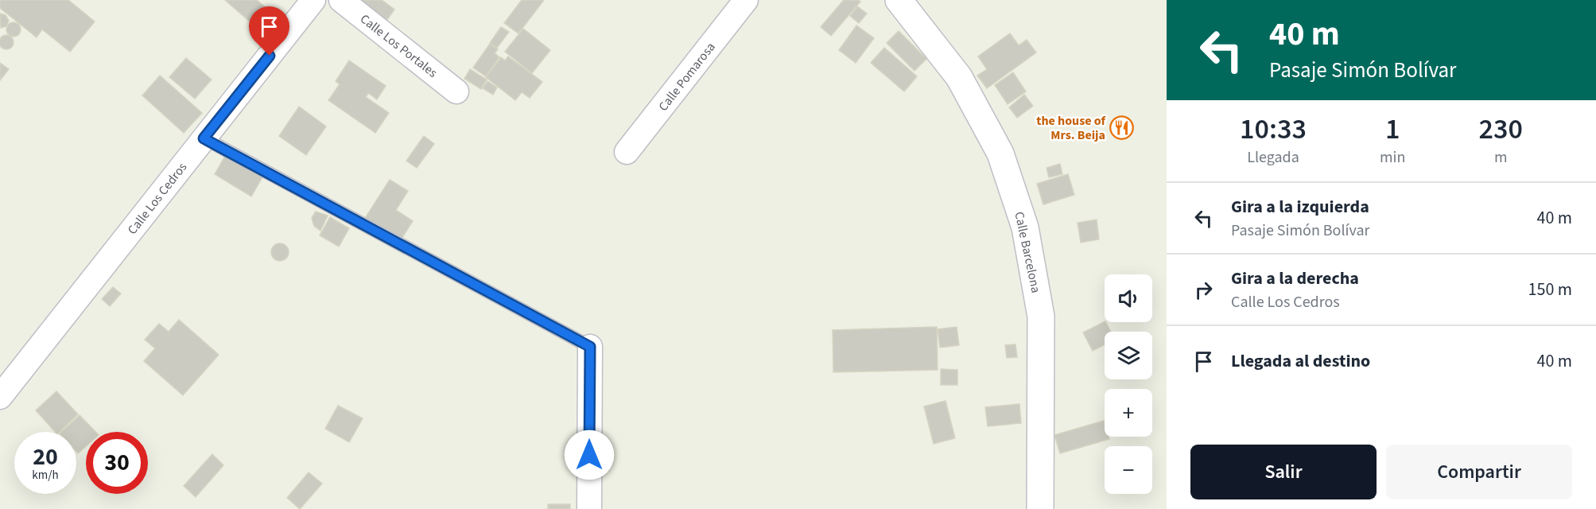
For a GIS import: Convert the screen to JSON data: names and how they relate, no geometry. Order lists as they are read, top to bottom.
{
  "streets": {
    "street": [
      "Calle Los Portales",
      "Calle Pomarosa",
      "Calle Los Cedros",
      "Calle Barcelona"
    ]
  },
  "places": {
    "restaurant": ["the house of Mrs. Beija"]
  },
  "page": {
    "turn": ["40 m", "Pasaje Simón Bolívar"],
    "eta": [
      "10:33",
      "Llegada",
      "1",
      "min",
      "230",
      "m"
    ],
    "list": [
      {
        "name": "Gira a la izquierda",
        "note": "Pasaje Simón Bolívar",
        "value": "40 m"
      },
      {
        "name": "Gira a la derecha",
        "note": "Calle Los Cedros",
        "value": "150 m"
      },
      {
        "name": "Llegada al destino",
        "value": "40 m"
      }
    ],
    "map_buttons": ["+", "−"],
    "speed": "20 km/h",
    "limit": "30",
    "buttons": ["Salir", "Compartir"]
  }
}
